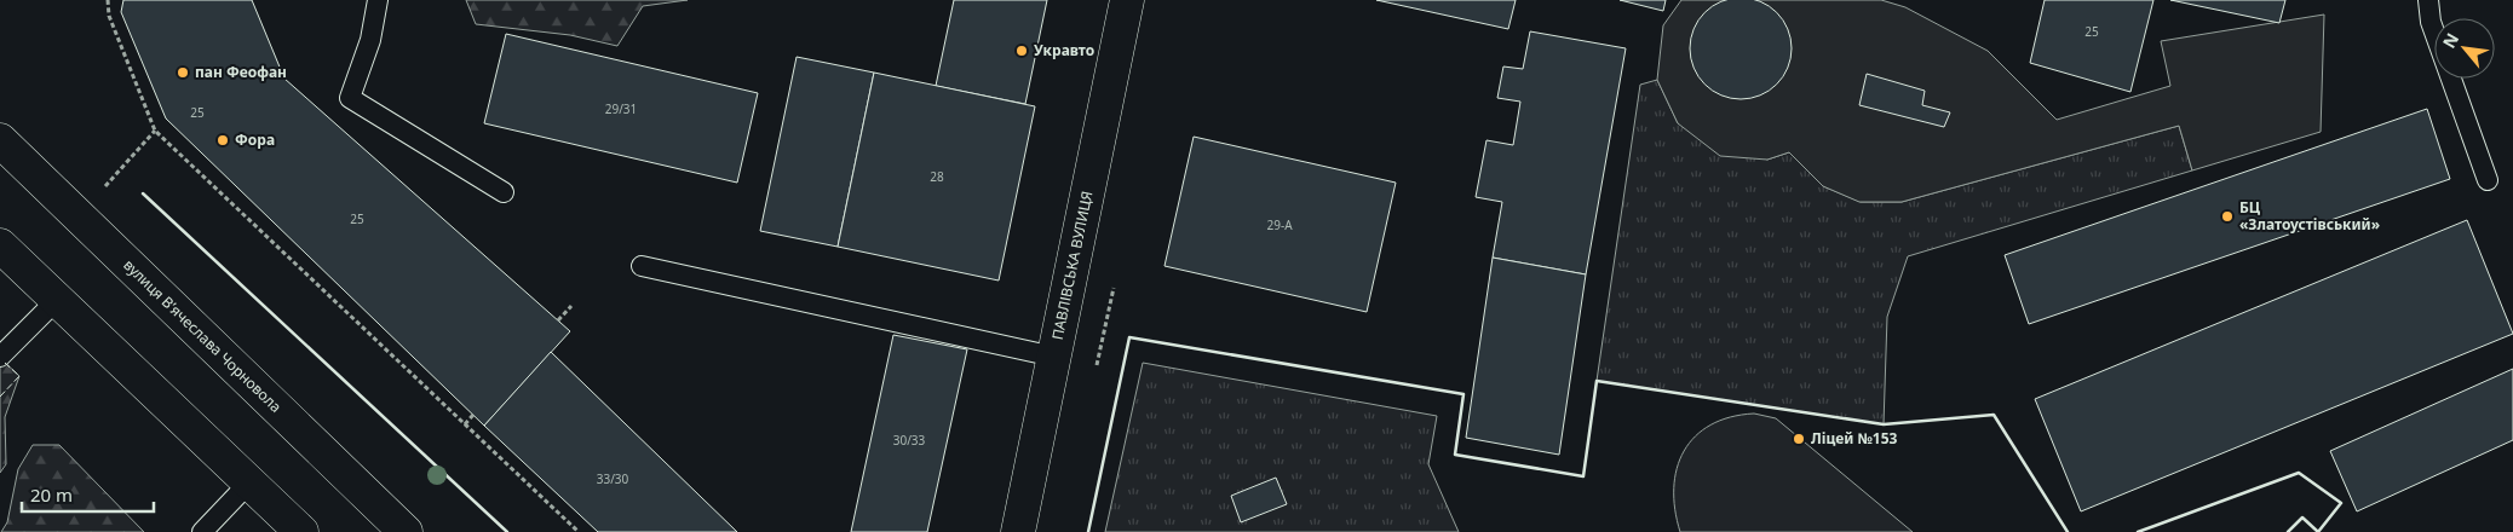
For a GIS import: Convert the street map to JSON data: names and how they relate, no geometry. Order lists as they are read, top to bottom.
{
  "streets": {
    "main road": ["ПАВЛІВСЬКА ВУЛИЦЯ", "вулиця Вʼячеслава Чорновола"]
  },
  "places": [
    "Укравто",
    "пан Феофан",
    "Фора",
    "БЦ «Златоустівський»",
    "Ліцей №153"
  ],
  "house_numbers": [
    "25",
    "29/31",
    "25",
    "28",
    "25",
    "29-А",
    "30/33",
    "33/30"
  ],
  "scale_bar": "20 m",
  "north": "top left"
}
